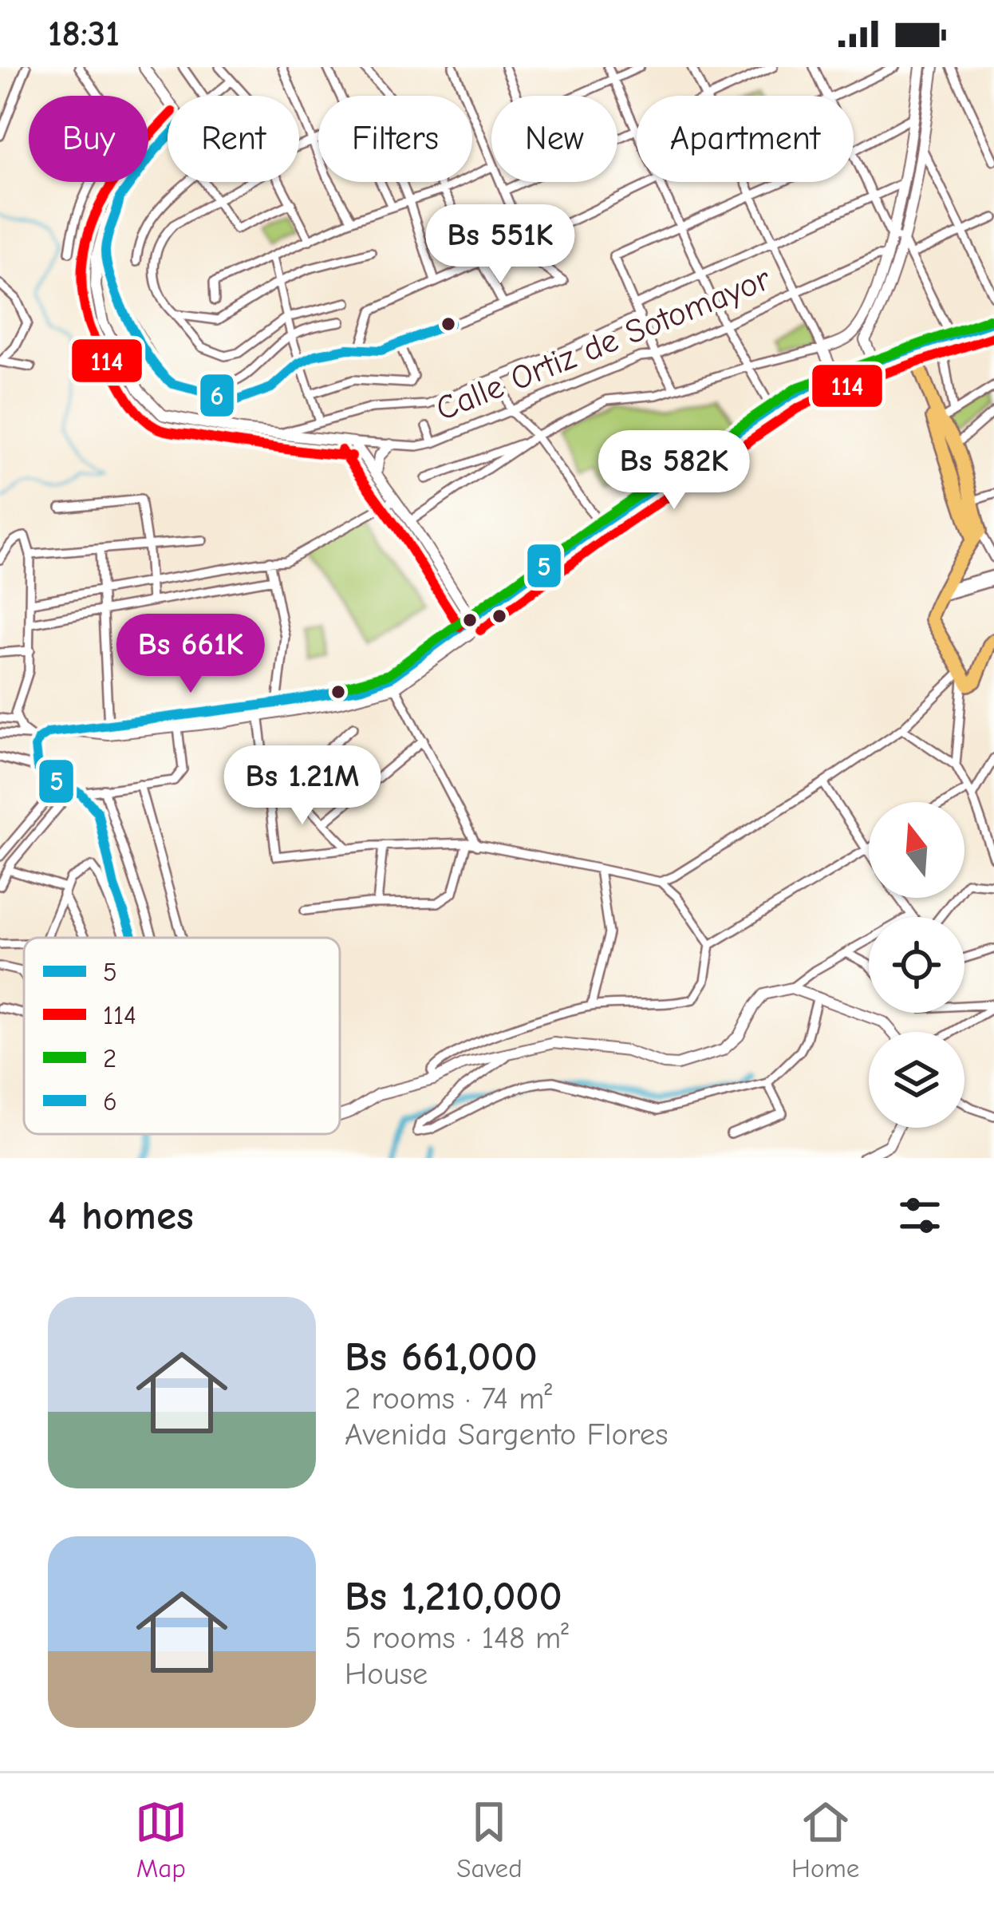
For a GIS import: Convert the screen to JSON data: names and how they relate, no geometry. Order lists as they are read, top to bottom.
{
  "streets": {
    "street": ["Calle Ortiz de Sotomayor"]
  },
  "lines": [
    "transit line 114",
    "transit line 6",
    "transit line 2",
    "transit line 5"
  ],
  "legend": [
    "5",
    "114",
    "2",
    "6"
  ],
  "north": "top",
  "page": {
    "status": "18:31",
    "chip": [
      "Buy",
      "Rent",
      "Filters",
      "New",
      "Apartment"
    ],
    "price": [
      "Bs 551K",
      "Bs 582K",
      "Bs 661K",
      "Bs 1.21M"
    ],
    "heading": "4 homes",
    "list": [
      {
        "name": "Bs 661,000",
        "note": "2 rooms · 74 m² · Avenida Sargento Flores"
      },
      {
        "name": "Bs 1,210,000",
        "note": "5 rooms · 148 m² · House"
      }
    ],
    "tabs": ["Map", "Saved", "Home"]
  }
}
